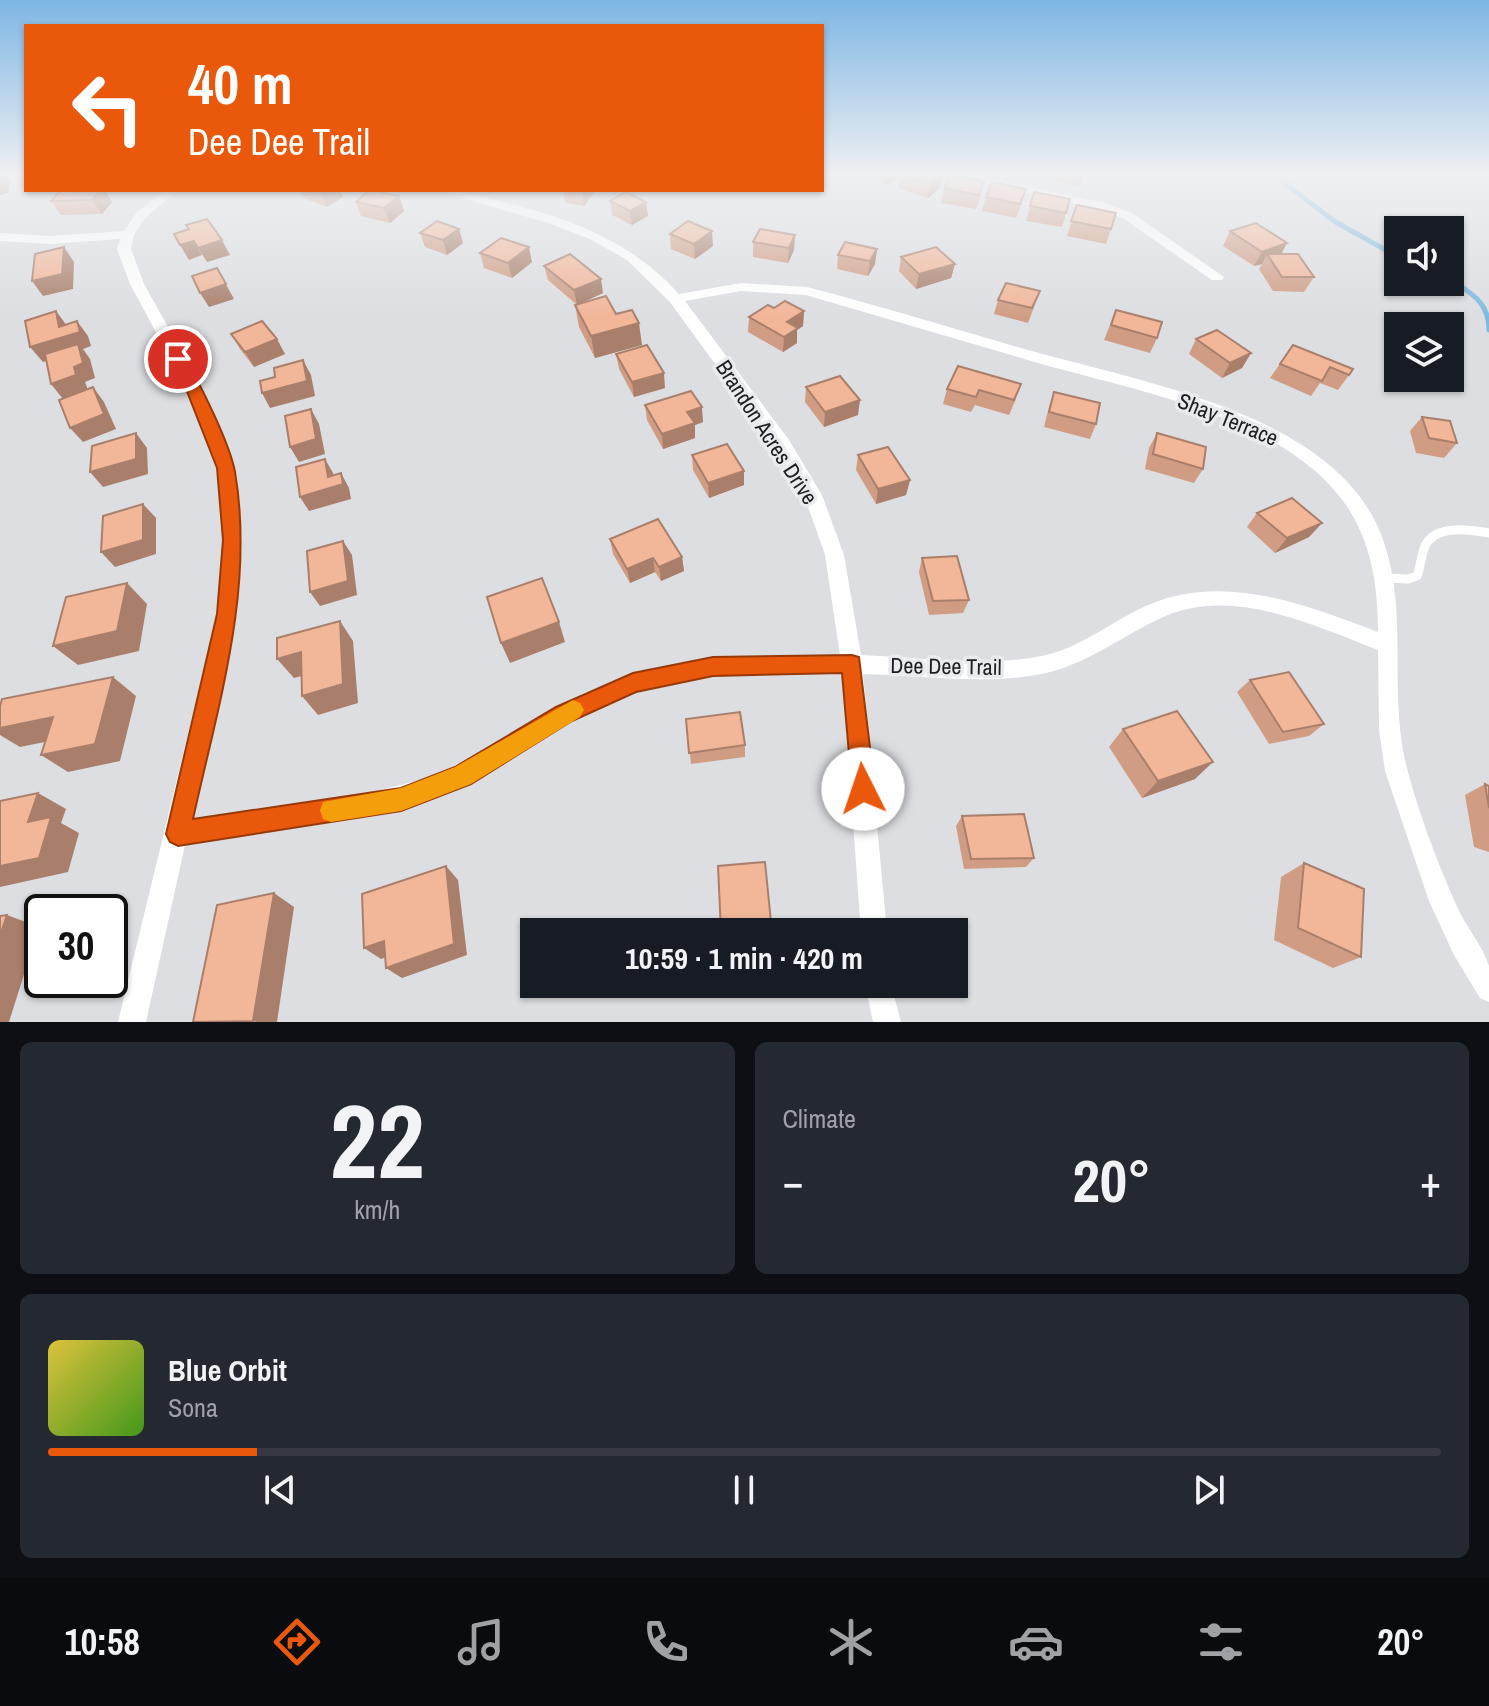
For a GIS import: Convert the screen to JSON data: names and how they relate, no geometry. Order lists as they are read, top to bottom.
{
  "streets": {
    "street": ["Shay Terrace", "Brandon Acres Drive", "Dee Dee Trail"]
  },
  "crossings": [
    ["Shay Terrace", "Brandon Acres Drive"],
    ["Shay Terrace", "Dee Dee Trail"],
    ["Brandon Acres Drive", "Dee Dee Trail"]
  ],
  "page": {
    "turn": ["40 m", "Dee Dee Trail"],
    "limit": "30",
    "trip": "10:59 · 1 min · 420 m",
    "tile": [
      ["22", "km/h"],
      "Climate"
    ],
    "heat": ["−", "20°", "+"],
    "song": ["Blue Orbit", "Sona"],
    "tabs": ["10:58", "20°"]
  }
}
